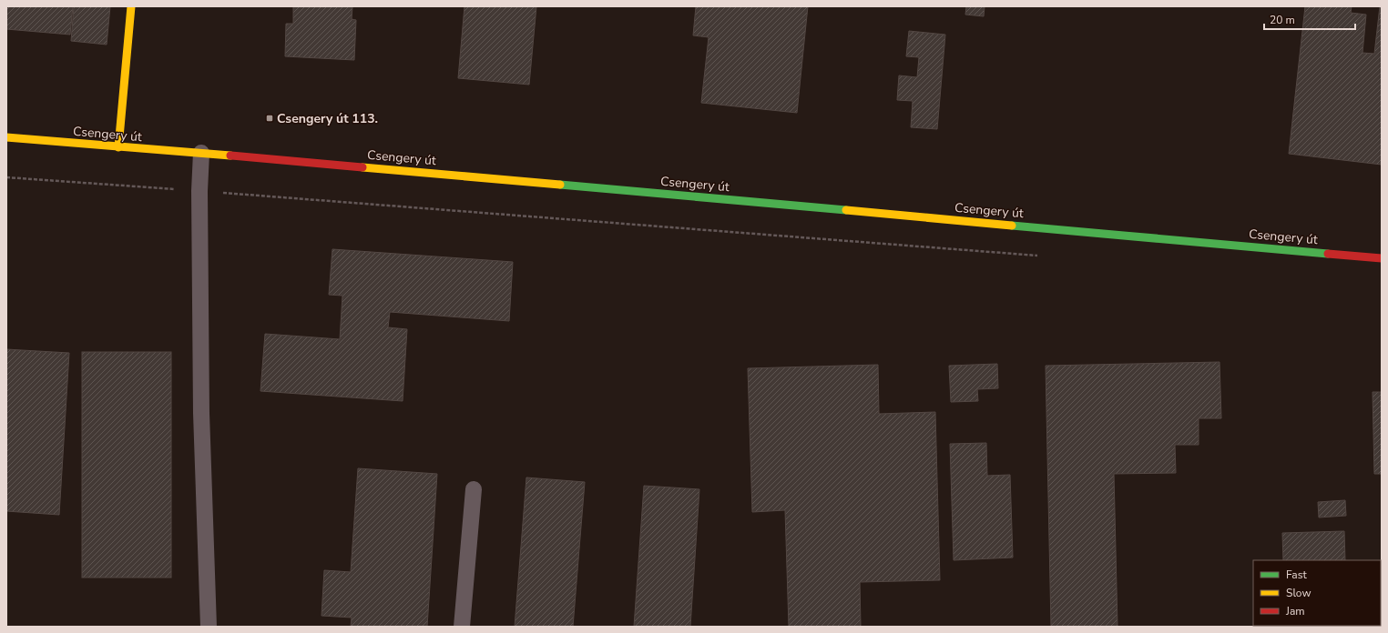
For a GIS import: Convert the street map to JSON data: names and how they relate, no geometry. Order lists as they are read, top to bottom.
{
  "streets": {
    "main road": ["Csengery út"]
  },
  "places": {
    "transit": ["Csengery út 113."]
  },
  "legend": ["Fast", "Slow", "Jam"],
  "scale_bar": "20 m"
}
